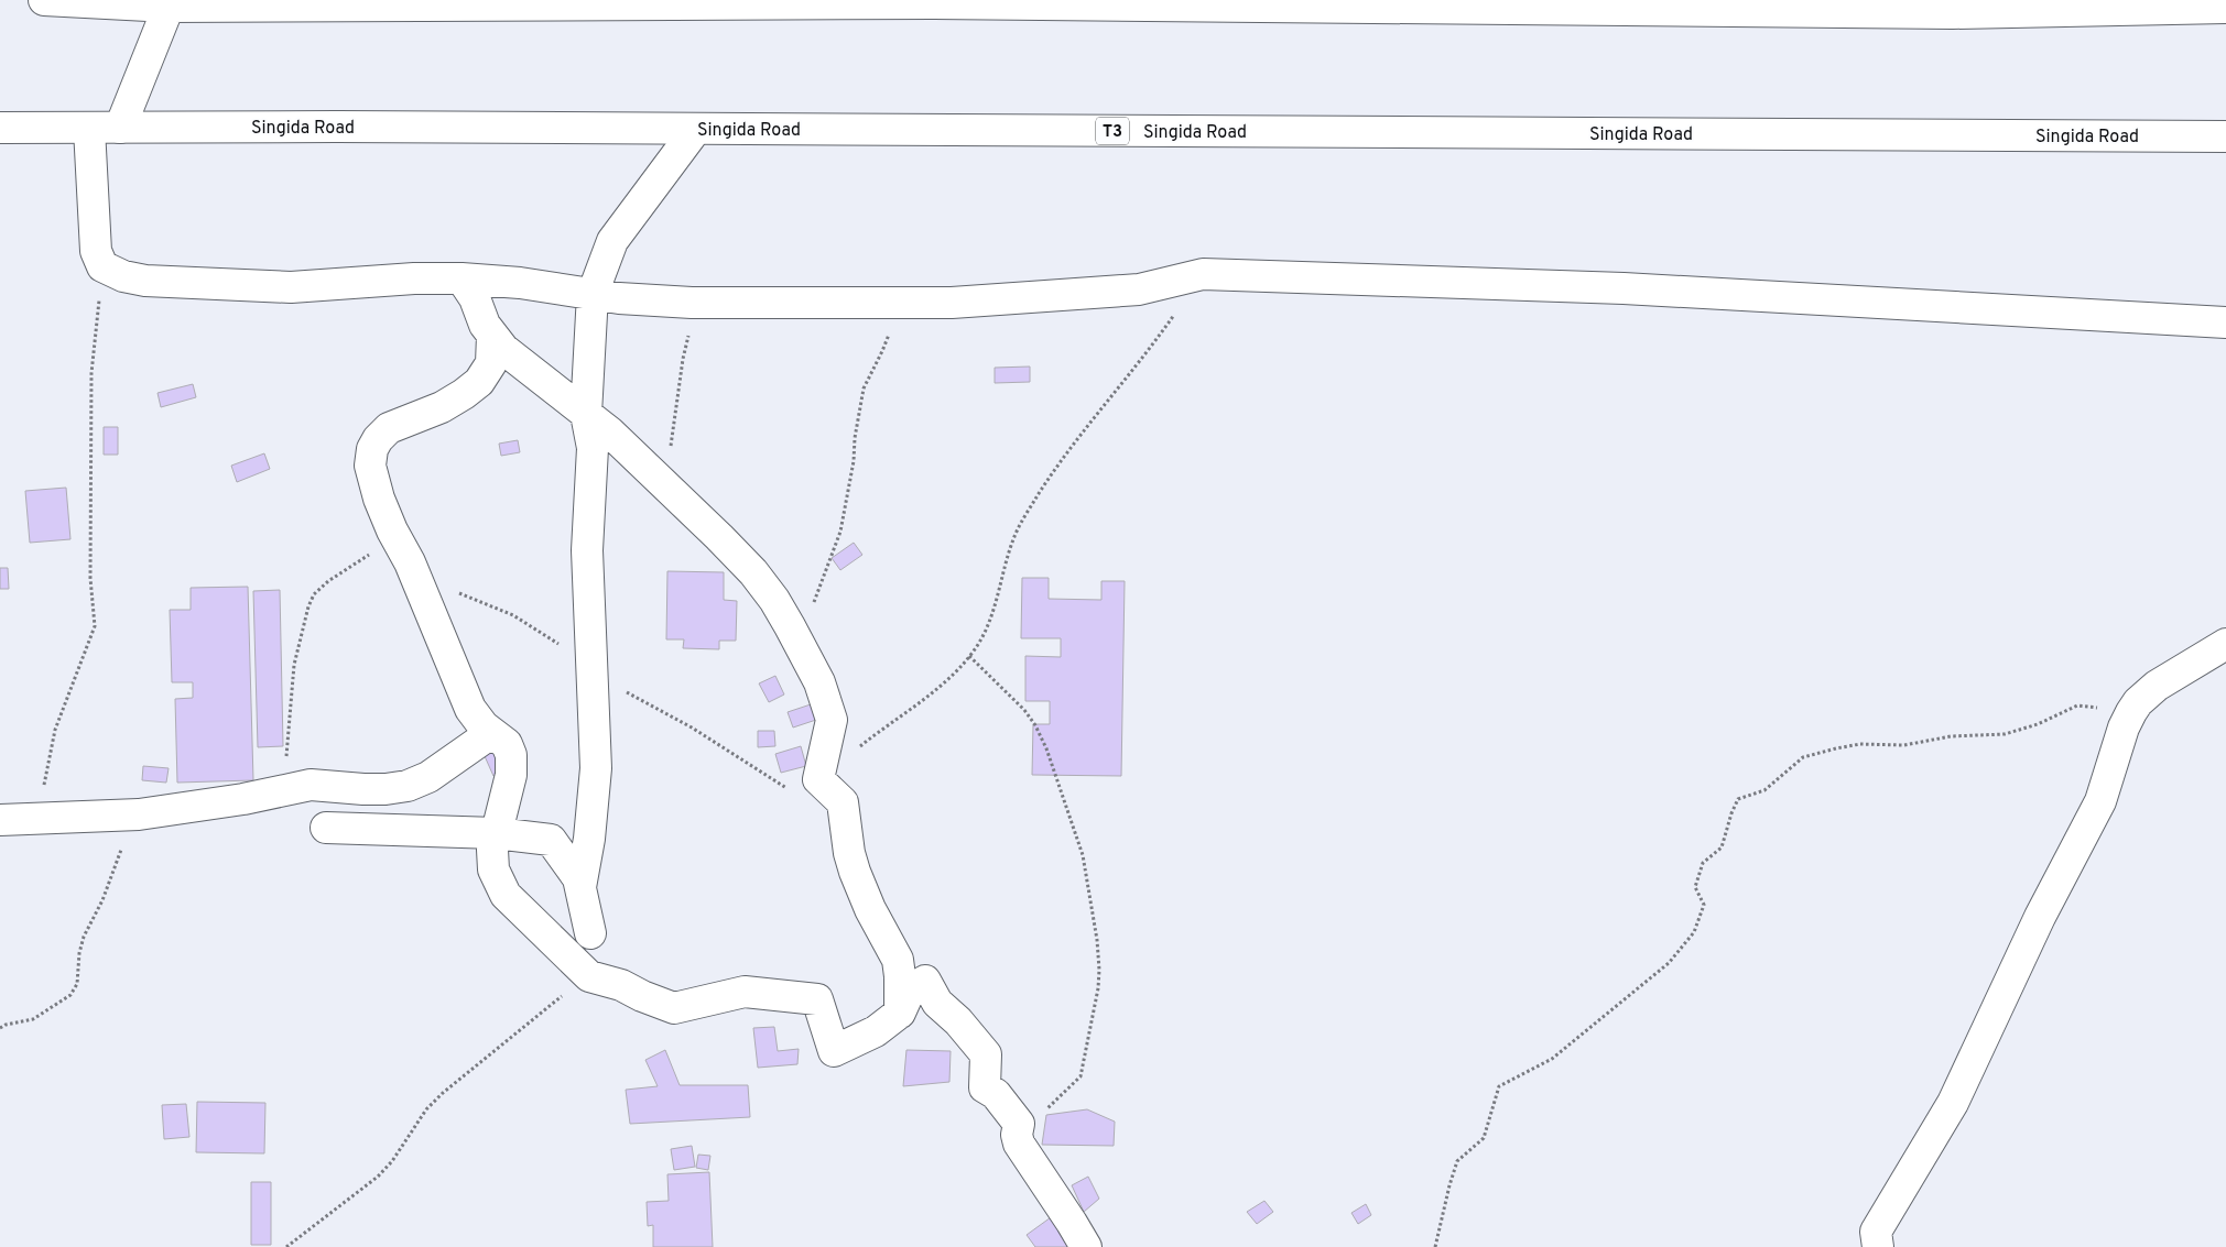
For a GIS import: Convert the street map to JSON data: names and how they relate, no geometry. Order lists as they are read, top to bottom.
{
  "streets": {
    "main road": ["Singida Road", "T3"]
  }
}
